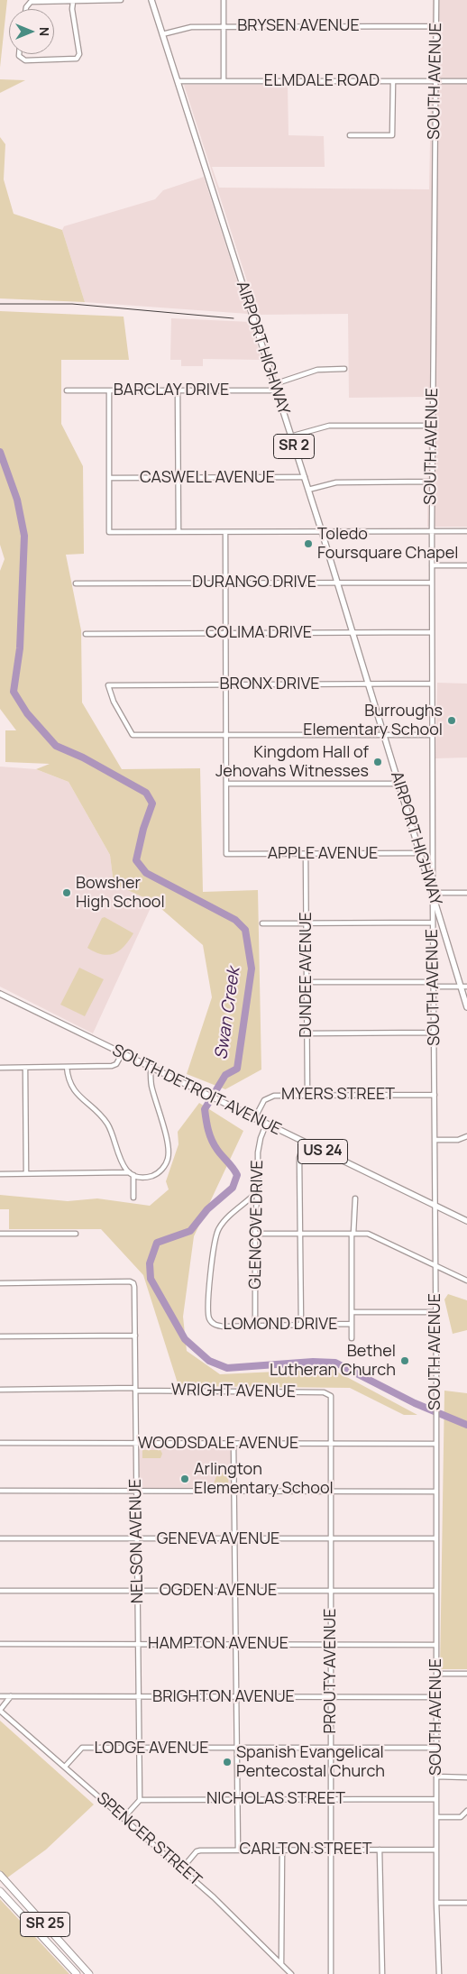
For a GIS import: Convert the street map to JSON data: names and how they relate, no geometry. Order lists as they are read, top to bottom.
{
  "streets": {
    "highway": ["SR 25"],
    "main road": [
      "AIRPORT HIGHWAY",
      "SR 2",
      "SOUTH DETROIT AVENUE",
      "US 24"
    ],
    "street": [
      "BRYSEN AVENUE",
      "ELMDALE ROAD",
      "SOUTH AVENUE",
      "BARCLAY DRIVE",
      "CASWELL AVENUE",
      "DURANGO DRIVE",
      "COLIMA DRIVE",
      "BRONX DRIVE",
      "APPLE AVENUE",
      "DUNDEE AVENUE",
      "MYERS STREET",
      "GLENCOVE DRIVE",
      "LOMOND DRIVE",
      "WRIGHT AVENUE",
      "WOODSDALE AVENUE",
      "GENEVA AVENUE",
      "NELSON AVENUE",
      "OGDEN AVENUE",
      "HAMPTON AVENUE",
      "PROUTY AVENUE",
      "BRIGHTON AVENUE",
      "LODGE AVENUE",
      "NICHOLAS STREET",
      "SPENCER STREET",
      "CARLTON STREET"
    ]
  },
  "crossings": [
    ["BRYSEN AVENUE", "SOUTH AVENUE"],
    ["BRYSEN AVENUE", "AIRPORT HIGHWAY"],
    ["ELMDALE ROAD", "SOUTH AVENUE"],
    ["ELMDALE ROAD", "AIRPORT HIGHWAY"],
    ["SOUTH AVENUE", "AIRPORT HIGHWAY"],
    ["SOUTH AVENUE", "DURANGO DRIVE"],
    ["SOUTH AVENUE", "COLIMA DRIVE"],
    ["SOUTH AVENUE", "BRONX DRIVE"],
    ["SOUTH AVENUE", "SOUTH DETROIT AVENUE"],
    ["SOUTH AVENUE", "MYERS STREET"],
    ["SOUTH AVENUE", "WOODSDALE AVENUE"],
    ["SOUTH AVENUE", "GENEVA AVENUE"],
    ["SOUTH AVENUE", "OGDEN AVENUE"],
    ["SOUTH AVENUE", "HAMPTON AVENUE"],
    ["SOUTH AVENUE", "BRIGHTON AVENUE"],
    ["SOUTH AVENUE", "LODGE AVENUE"],
    ["SOUTH AVENUE", "NICHOLAS STREET"],
    ["SOUTH AVENUE", "CARLTON STREET"],
    ["AIRPORT HIGHWAY", "BARCLAY DRIVE"],
    ["AIRPORT HIGHWAY", "CASWELL AVENUE"],
    ["AIRPORT HIGHWAY", "DURANGO DRIVE"],
    ["AIRPORT HIGHWAY", "COLIMA DRIVE"],
    ["AIRPORT HIGHWAY", "BRONX DRIVE"],
    ["AIRPORT HIGHWAY", "APPLE AVENUE"],
    ["APPLE AVENUE", "DUNDEE AVENUE"],
    ["DUNDEE AVENUE", "MYERS STREET"],
    ["SOUTH DETROIT AVENUE", "MYERS STREET"],
    ["SOUTH DETROIT AVENUE", "GLENCOVE DRIVE"],
    ["GLENCOVE DRIVE", "LOMOND DRIVE"],
    ["WRIGHT AVENUE", "NELSON AVENUE"],
    ["WRIGHT AVENUE", "PROUTY AVENUE"],
    ["WOODSDALE AVENUE", "NELSON AVENUE"],
    ["WOODSDALE AVENUE", "PROUTY AVENUE"],
    ["GENEVA AVENUE", "NELSON AVENUE"],
    ["GENEVA AVENUE", "PROUTY AVENUE"],
    ["NELSON AVENUE", "OGDEN AVENUE"],
    ["NELSON AVENUE", "HAMPTON AVENUE"],
    ["NELSON AVENUE", "BRIGHTON AVENUE"],
    ["NELSON AVENUE", "LODGE AVENUE"],
    ["NELSON AVENUE", "NICHOLAS STREET"],
    ["OGDEN AVENUE", "PROUTY AVENUE"],
    ["HAMPTON AVENUE", "PROUTY AVENUE"],
    ["PROUTY AVENUE", "BRIGHTON AVENUE"],
    ["PROUTY AVENUE", "LODGE AVENUE"],
    ["PROUTY AVENUE", "NICHOLAS STREET"],
    ["PROUTY AVENUE", "CARLTON STREET"],
    ["LODGE AVENUE", "SPENCER STREET"],
    ["SPENCER STREET", "CARLTON STREET"]
  ],
  "water": ["Swan Creek"],
  "places": [
    "Toledo Foursquare Chapel",
    "Burroughs Elementary School",
    "Kingdom Hall of Jehovahs Witnesses",
    "Bowsher High School",
    "Bethel Lutheran Church",
    "Arlington Elementary School",
    "Spanish Evangelical Pentecostal Church"
  ],
  "north": "right"
}
